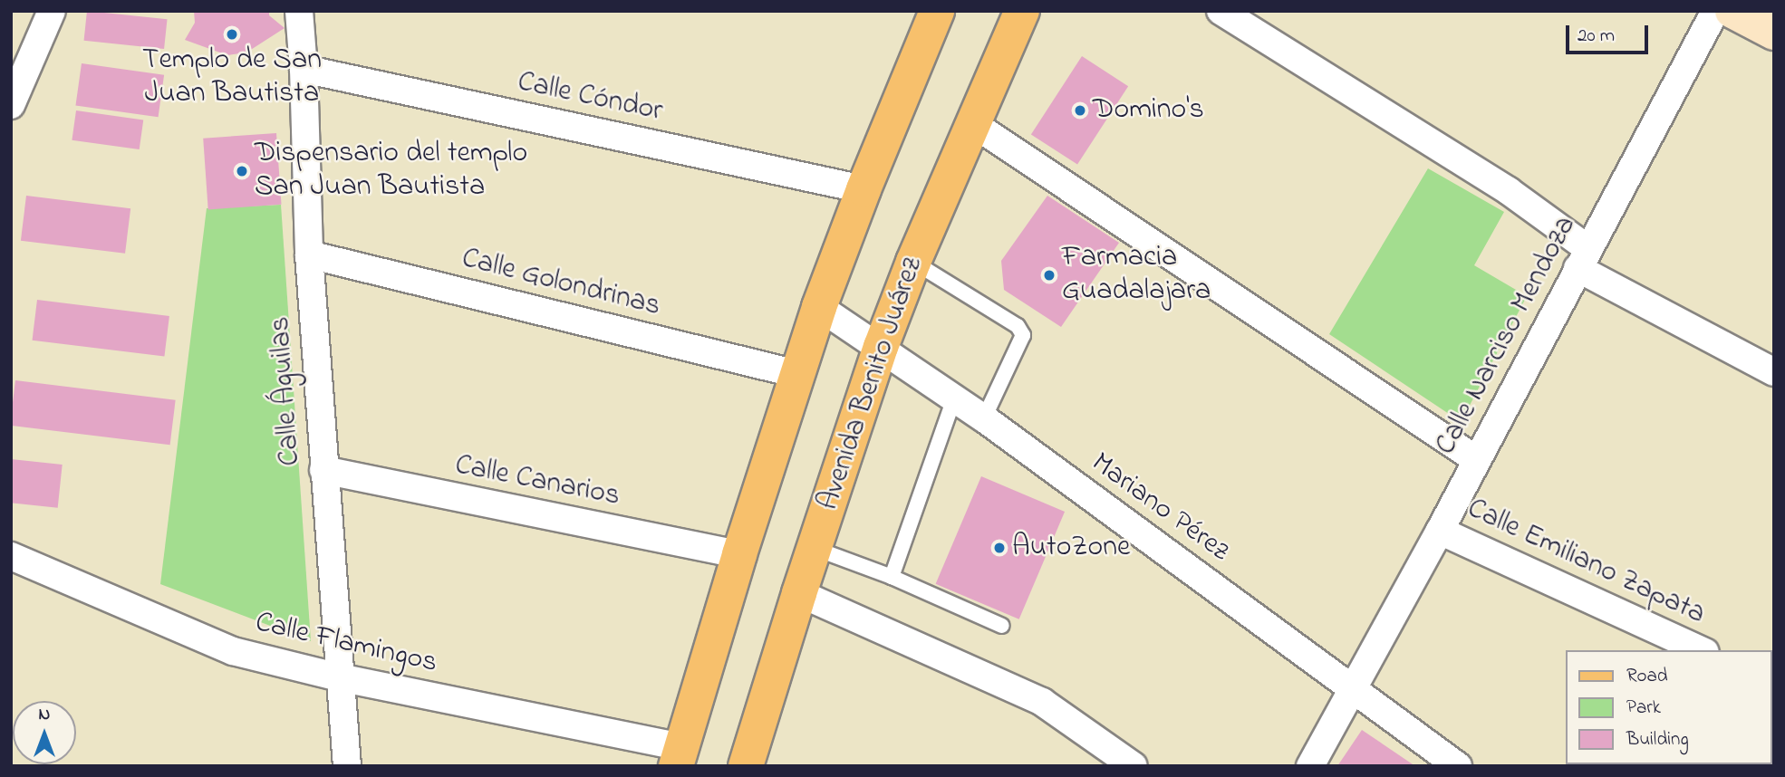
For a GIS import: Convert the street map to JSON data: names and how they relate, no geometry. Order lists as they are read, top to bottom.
{
  "streets": {
    "main road": ["Avenida Benito Juárez"],
    "street": [
      "Calle Cóndor",
      "Calle Golondrinas",
      "Calle Narciso Mendoza",
      "Calle Águilas",
      "Calle Canarios",
      "Mariano Pérez",
      "Calle Emiliano Zapata",
      "Calle Flamingos"
    ]
  },
  "crossings": [
    ["Calle Cóndor", "Calle Águilas"],
    ["Calle Golondrinas", "Calle Águilas"],
    ["Calle Narciso Mendoza", "Mariano Pérez"],
    ["Calle Narciso Mendoza", "Calle Emiliano Zapata"],
    ["Avenida Benito Juárez", "Mariano Pérez"],
    ["Avenida Benito Juárez", "Calle Emiliano Zapata"],
    ["Calle Águilas", "Calle Canarios"],
    ["Calle Águilas", "Calle Flamingos"]
  ],
  "places": [
    "Templo de San Juan Bautista",
    "Domino's",
    "Dispensario del templo San Juan Bautista",
    "Farmacia Guadalajara",
    "AutoZone"
  ],
  "legend": ["Road", "Park", "Building"],
  "scale_bar": "20 m",
  "north": "top"
}
